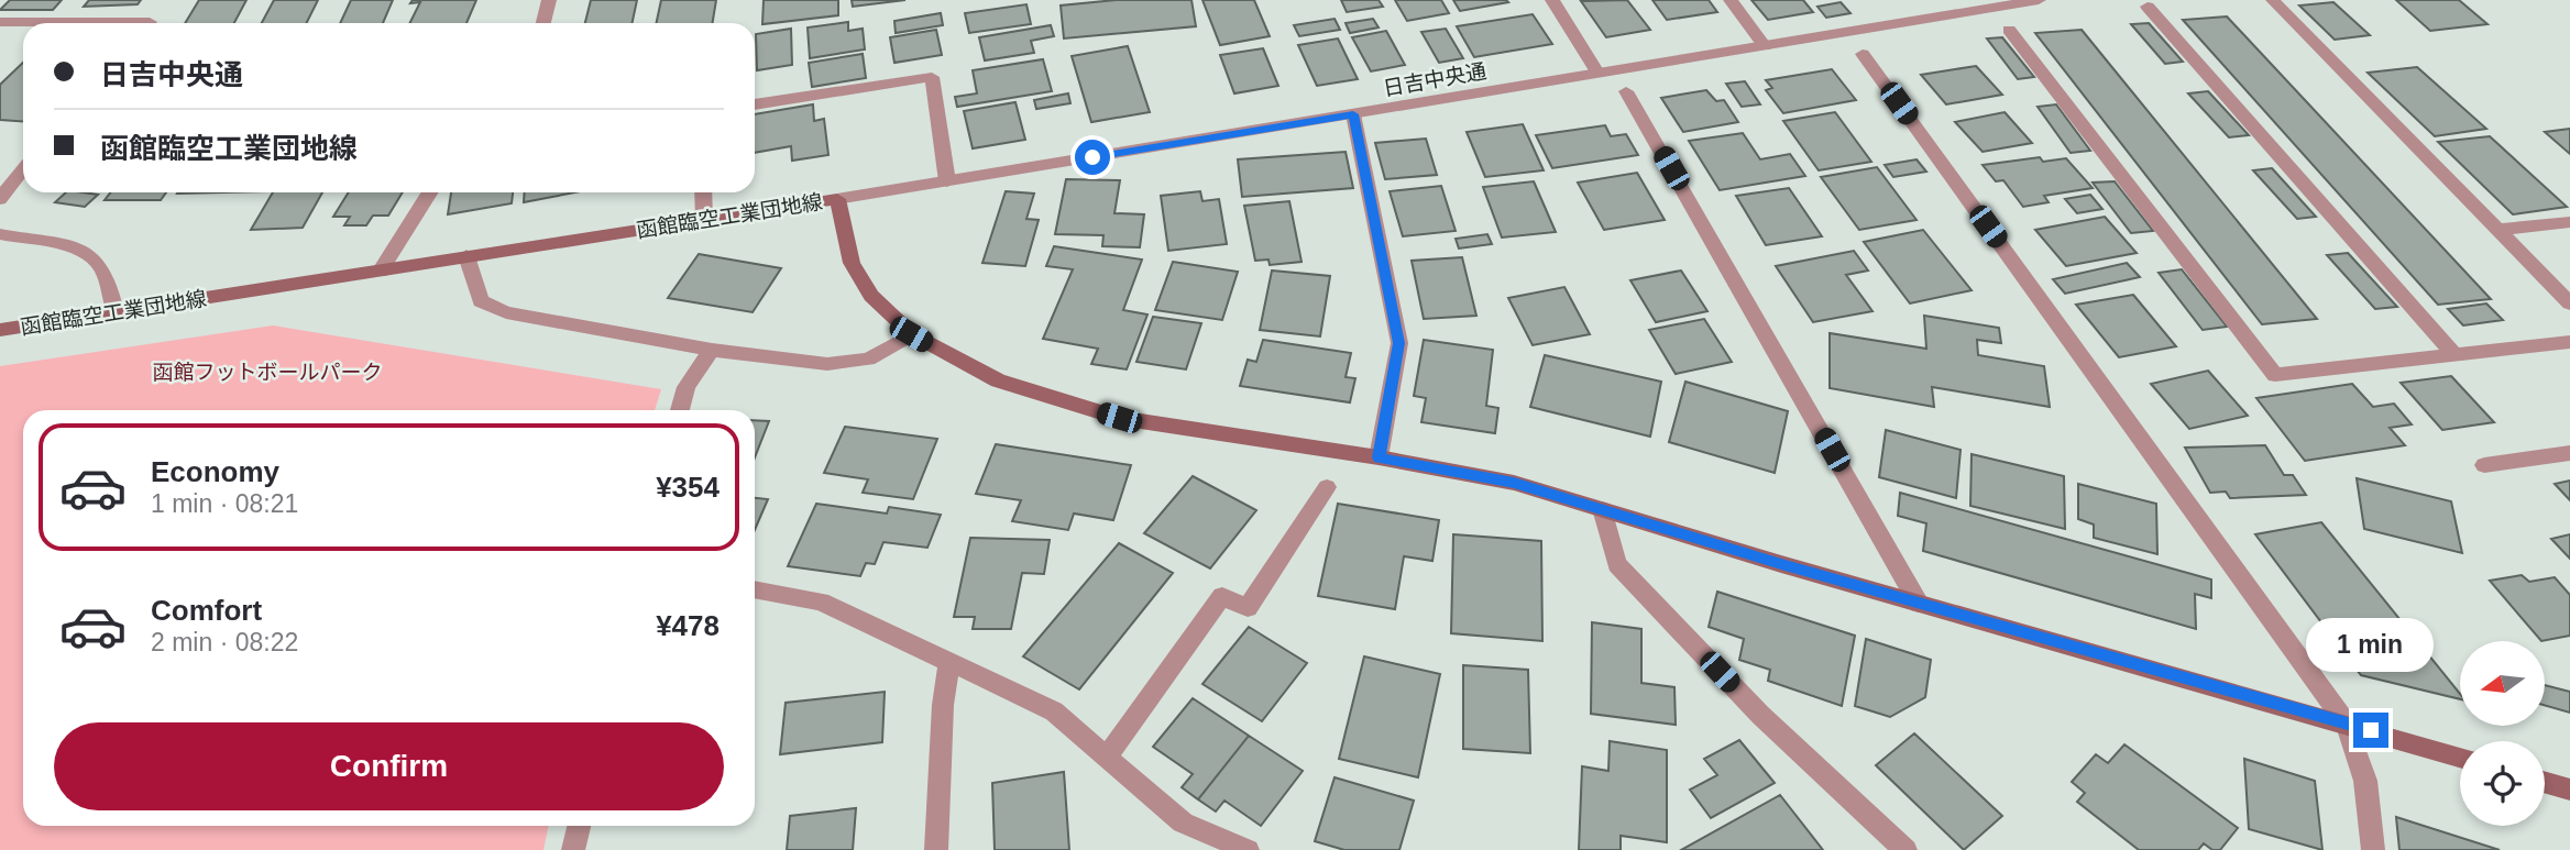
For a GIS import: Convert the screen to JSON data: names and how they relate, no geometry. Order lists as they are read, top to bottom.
{
  "streets": {
    "main road": ["函館臨空工業団地線"],
    "street": ["日吉中央通"]
  },
  "crossings": [
    ["日吉中央通", "函館臨空工業団地線"]
  ],
  "parks": ["函館フットボールパーク"],
  "north": "left",
  "page": {
    "banner": ["日吉中央通", "函館臨空工業団地線"],
    "list": [
      {
        "name": "Economy",
        "note": "1 min · 08:21",
        "value": "¥354"
      },
      {
        "name": "Comfort",
        "note": "2 min · 08:22",
        "value": "¥478"
      }
    ],
    "bubble": "1 min",
    "buttons": "Confirm"
  }
}
